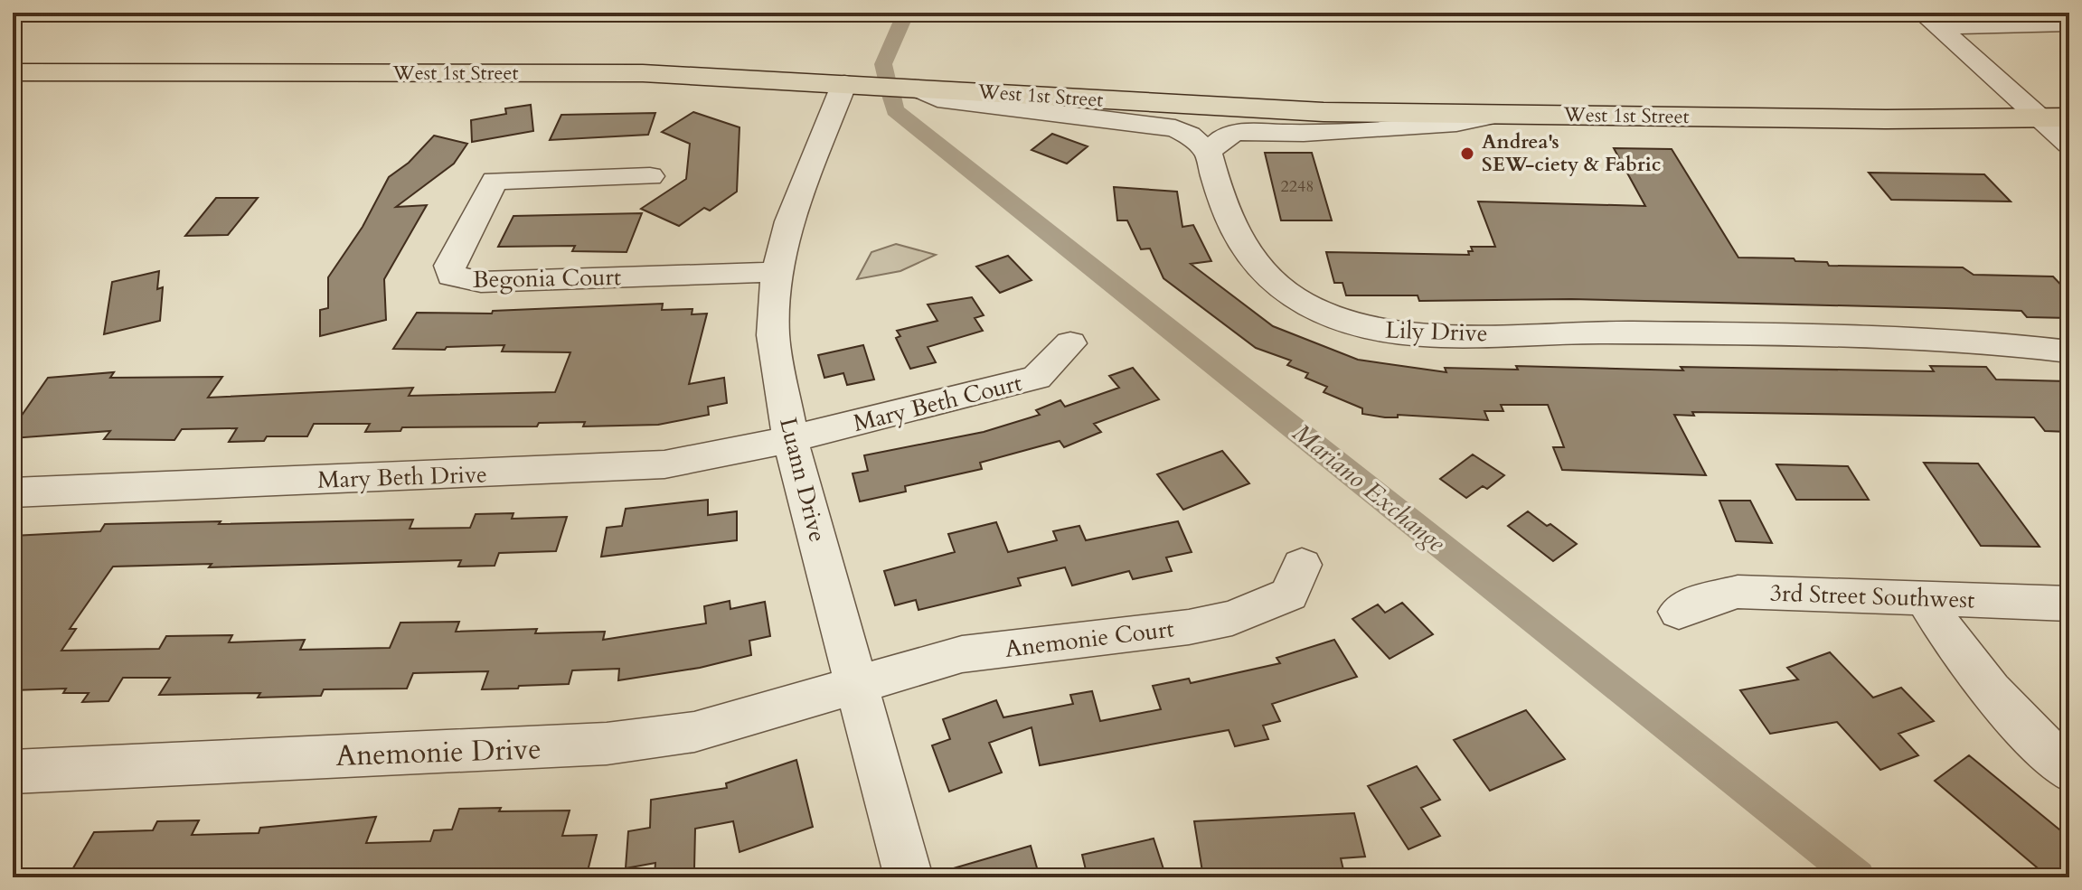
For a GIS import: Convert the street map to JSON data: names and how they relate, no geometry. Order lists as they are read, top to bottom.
{
  "streets": {
    "main road": ["West 1st Street"],
    "street": [
      "Begonia Court",
      "Lily Drive",
      "Mary Beth Court",
      "Mary Beth Drive",
      "Luann Drive",
      "3rd Street Southwest",
      "Anemonie Court",
      "Anemonie Drive"
    ]
  },
  "crossings": [
    ["West 1st Street", "Luann Drive"],
    ["Begonia Court", "Luann Drive"],
    ["Mary Beth Court", "Mary Beth Drive"],
    ["Mary Beth Court", "Luann Drive"],
    ["Mary Beth Drive", "Luann Drive"],
    ["Luann Drive", "Anemonie Court"],
    ["Luann Drive", "Anemonie Drive"],
    ["Anemonie Court", "Anemonie Drive"]
  ],
  "water": ["Mariano Exchange"],
  "places": ["Andrea's SEW-ciety & Fabric"],
  "house_numbers": ["2248"]
}
